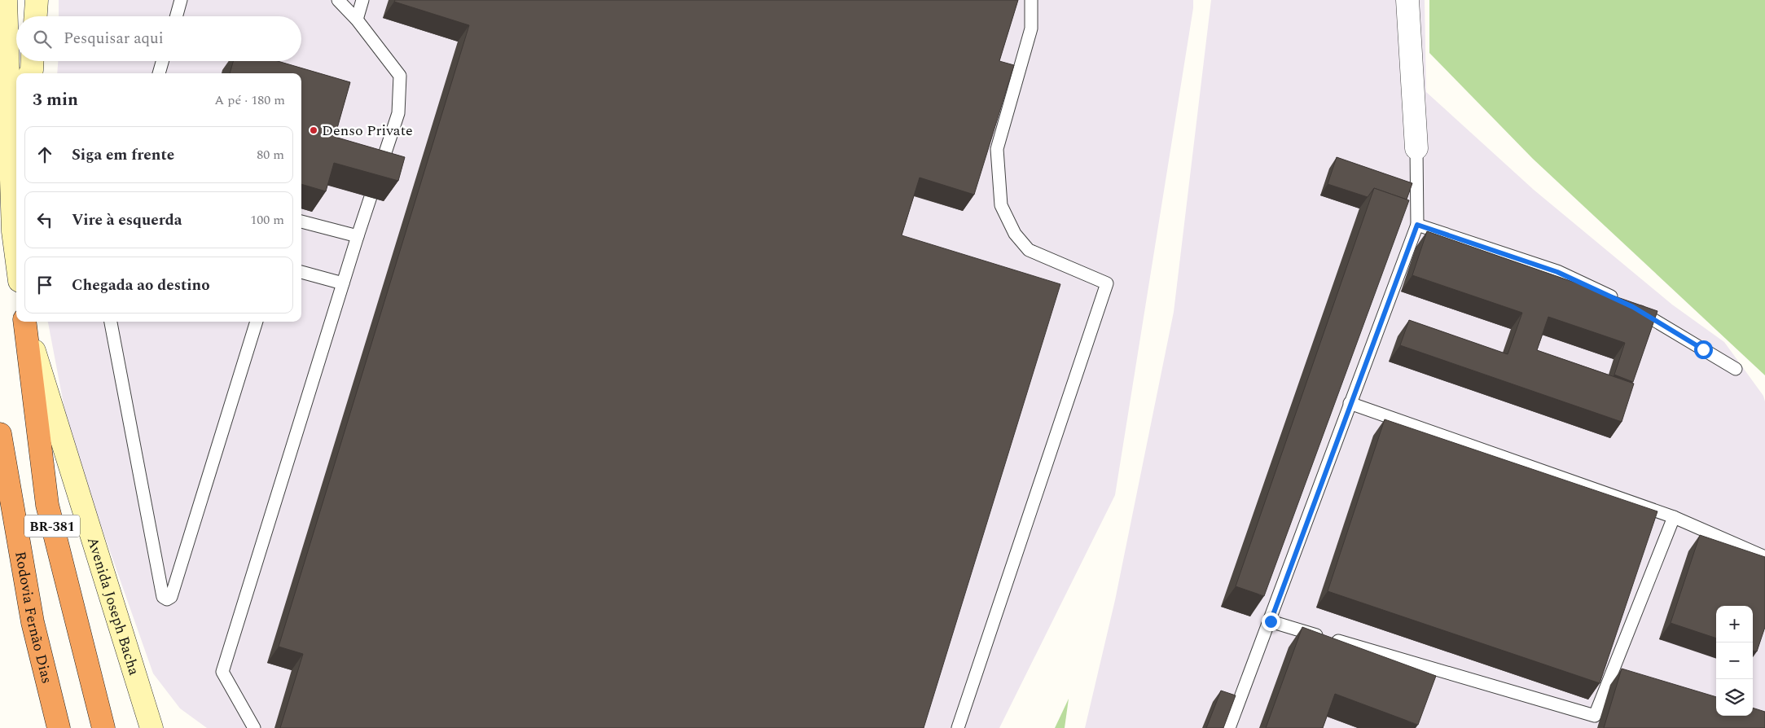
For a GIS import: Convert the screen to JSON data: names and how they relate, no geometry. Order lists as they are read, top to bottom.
{
  "streets": {
    "highway": ["BR-381", "Rodovia Fernão Dias"],
    "main road": ["Avenida Joseph Bacha"]
  },
  "places": ["Denso Private"],
  "page": {
    "search": "Pesquisar aqui",
    "heading": ["3 min", "A pé · 180 m"],
    "list": [
      ["Siga em frente", "80 m"],
      ["Vire à esquerda", "100 m"],
      "Chegada ao destino"
    ],
    "map_buttons": ["+", "−"]
  }
}
